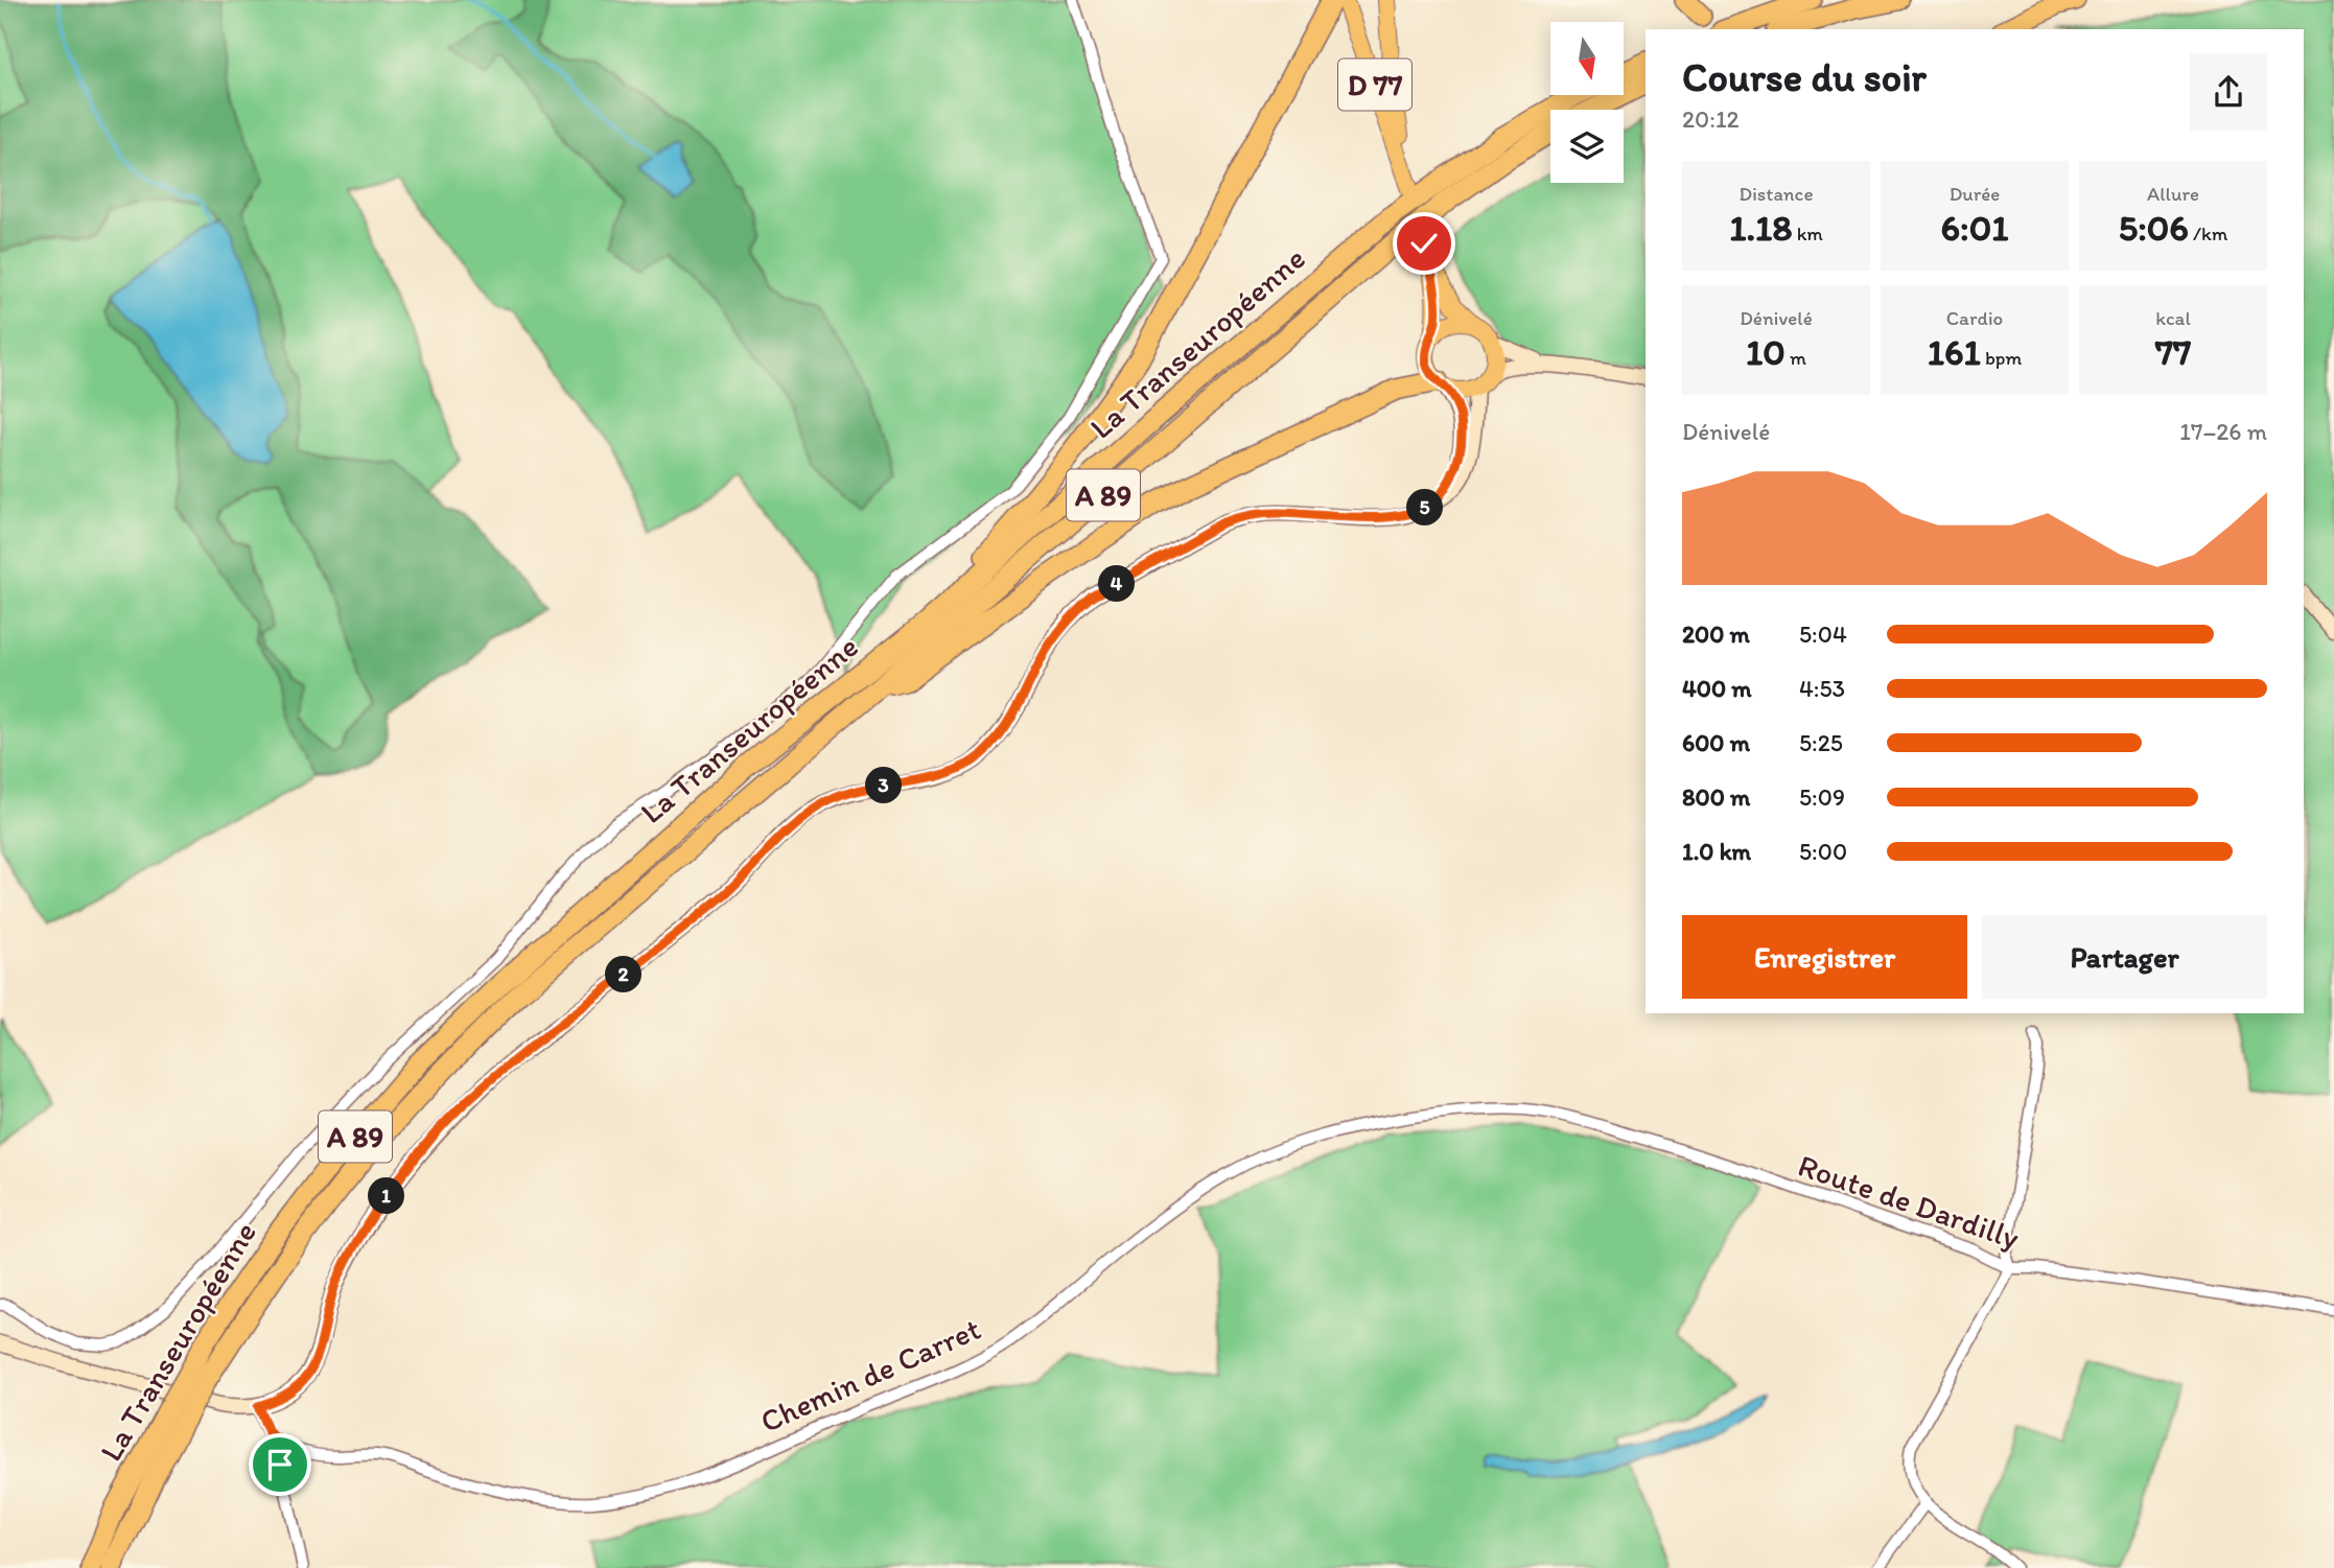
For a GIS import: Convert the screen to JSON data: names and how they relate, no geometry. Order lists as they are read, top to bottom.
{
  "streets": {
    "highway": ["La Transeuropéenne", "A 89"],
    "main road": ["D 77"],
    "street": ["Route de Dardilly", "Chemin de Carret"]
  },
  "crossings": [
    ["Route de Dardilly", "Chemin de Carret"]
  ],
  "north": "bottom",
  "page": {
    "heading": ["Course du soir", "20:12"],
    "stats": [
      ["Distance", "1.18 km"],
      ["Durée", "6:01"],
      ["Allure", "5:06 /km"],
      ["Dénivelé", "10 m"],
      ["Cardio", "161 bpm"],
      ["kcal", "77"]
    ],
    "chart": ["Dénivelé", "17–26 m"],
    "pins": [
      "5",
      "4",
      "3",
      "2",
      "1"
    ],
    "list": [
      {
        "name": "200 m",
        "note": "5:04"
      },
      {
        "name": "400 m",
        "note": "4:53"
      },
      {
        "name": "600 m",
        "note": "5:25"
      },
      {
        "name": "800 m",
        "note": "5:09"
      },
      {
        "name": "1.0 km",
        "note": "5:00"
      }
    ],
    "buttons": ["Enregistrer", "Partager"]
  }
}
